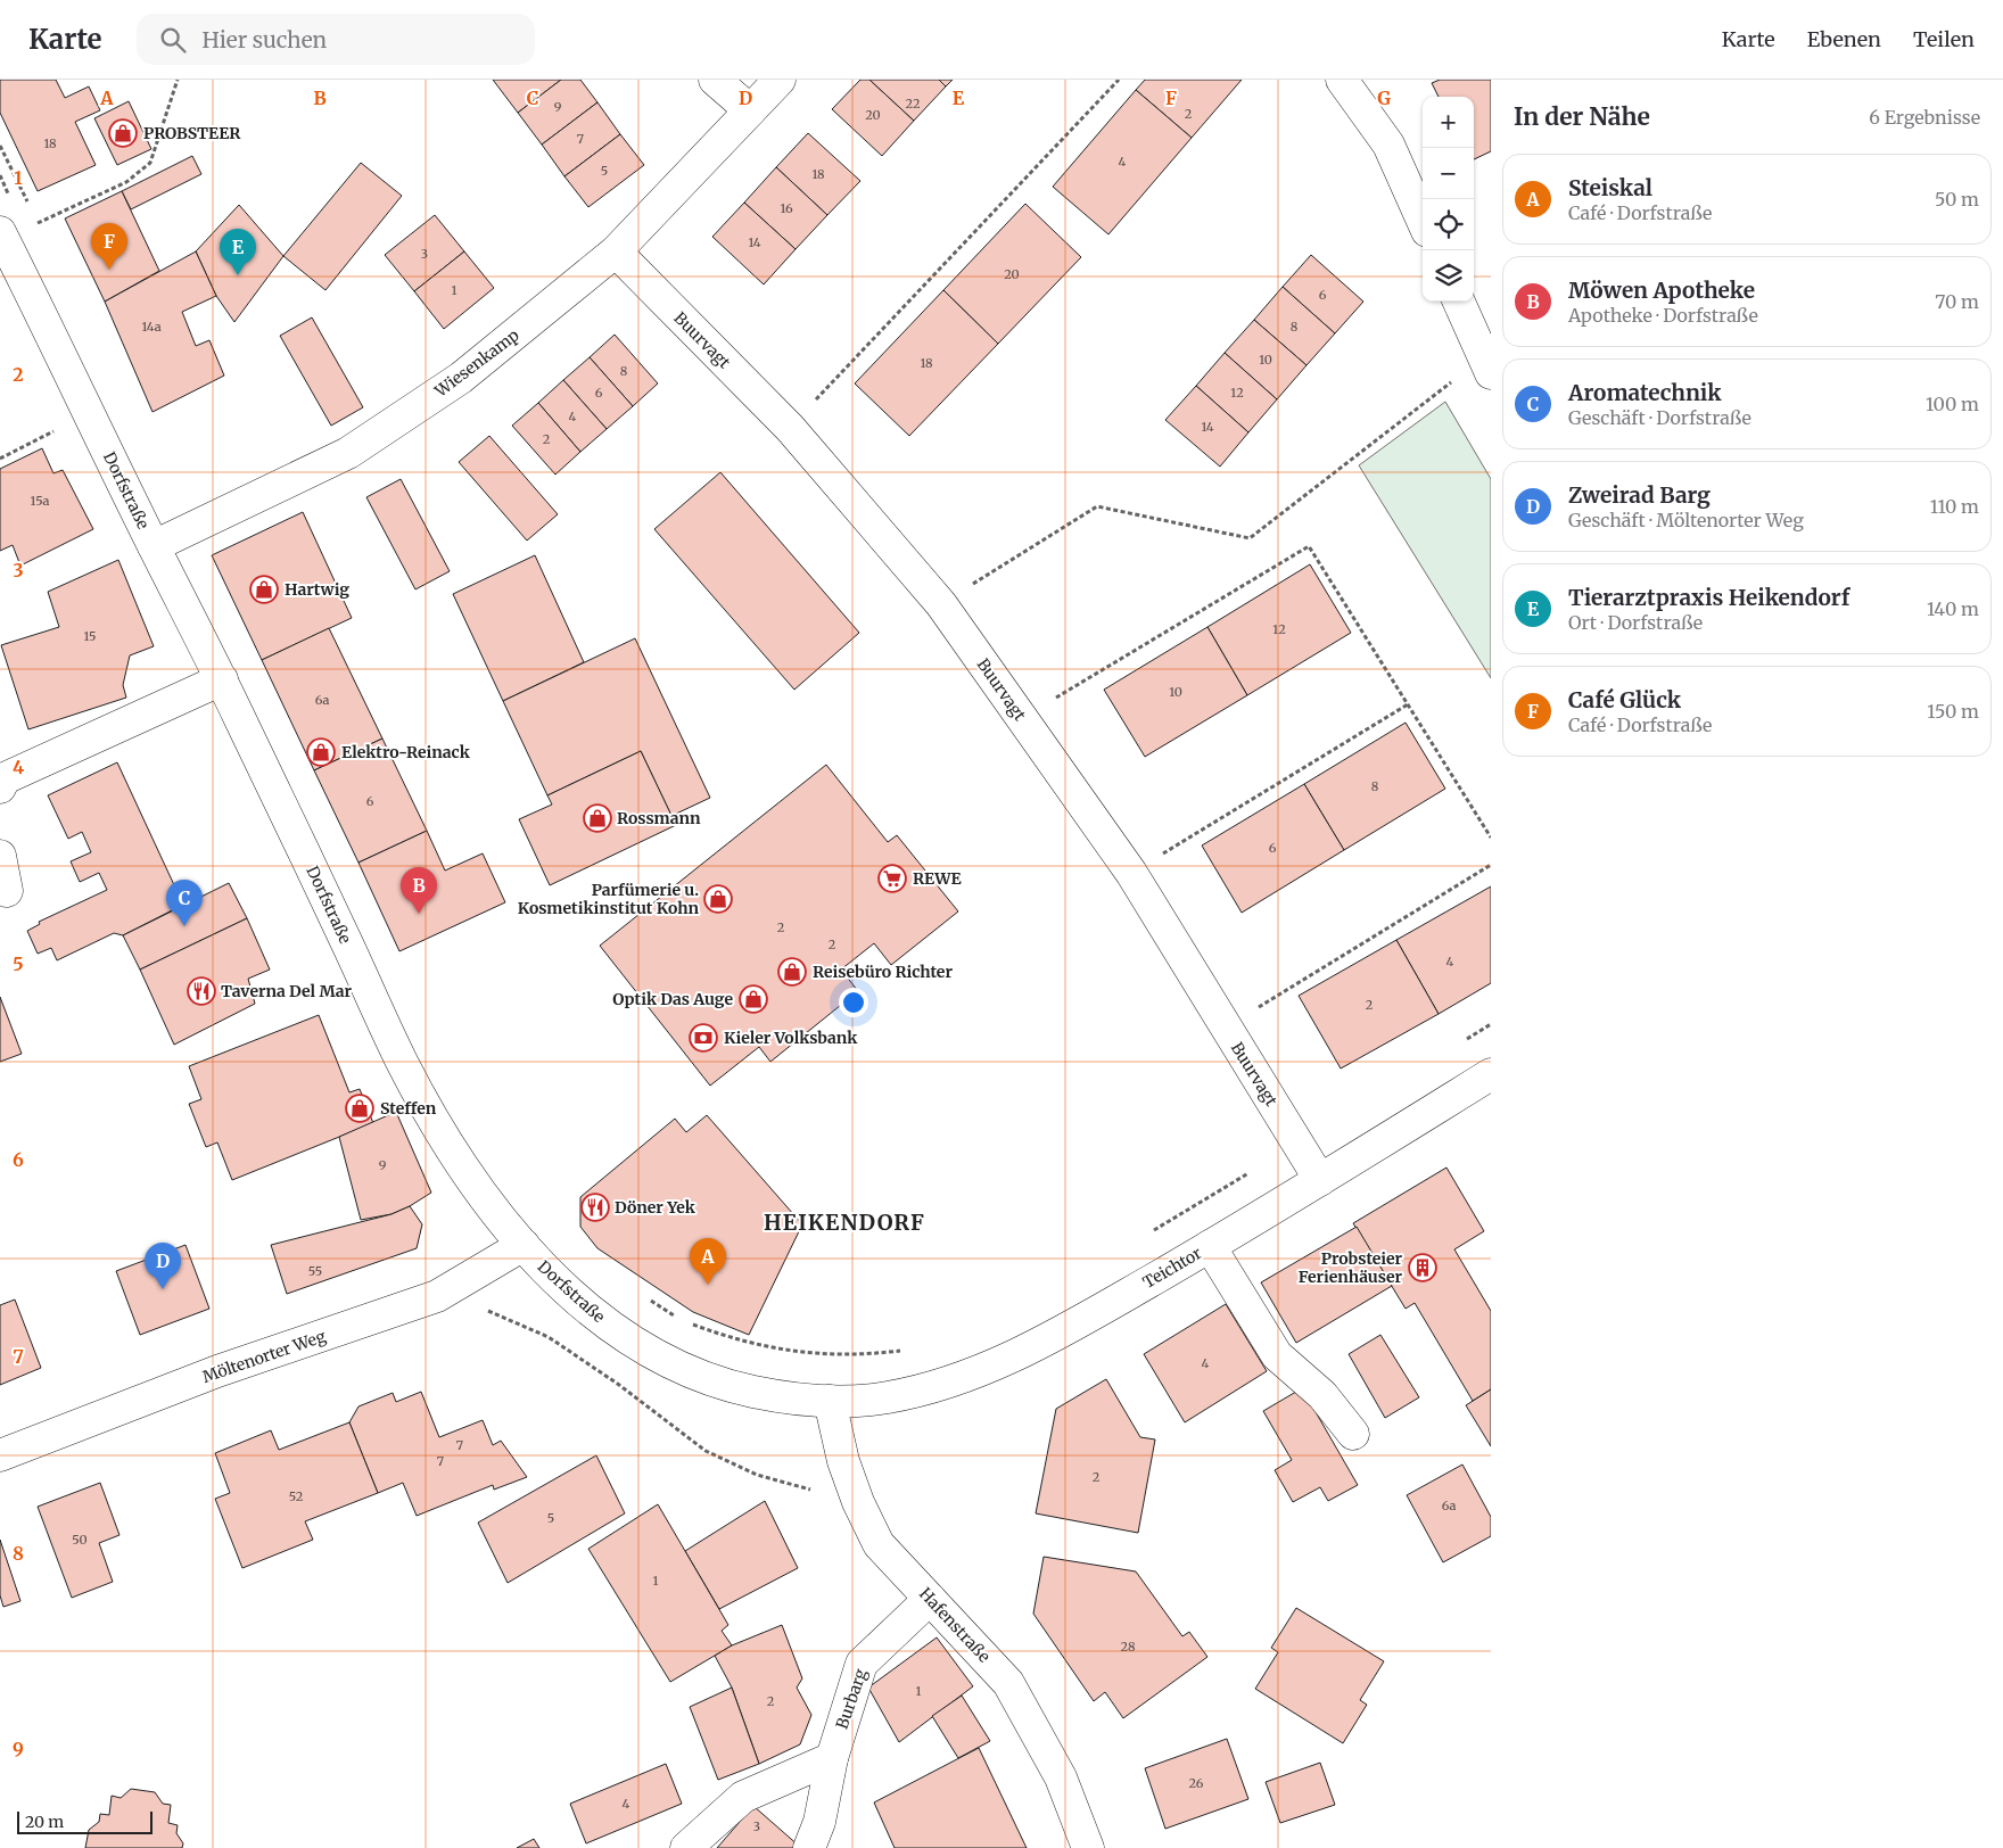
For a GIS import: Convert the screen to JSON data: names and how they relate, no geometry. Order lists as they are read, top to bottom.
{
  "streets": {
    "street": [
      "Buurvagt",
      "Wiesenkamp",
      "Dorfstraße",
      "Teichtor",
      "Möltenorter Weg",
      "Hafenstraße",
      "Burbarg"
    ]
  },
  "crossings": [
    ["Buurvagt", "Wiesenkamp"],
    ["Buurvagt", "Teichtor"],
    ["Wiesenkamp", "Dorfstraße"],
    ["Dorfstraße", "Teichtor"],
    ["Dorfstraße", "Möltenorter Weg"],
    ["Dorfstraße", "Hafenstraße"],
    ["Teichtor", "Hafenstraße"],
    ["Hafenstraße", "Burbarg"]
  ],
  "districts": ["HEIKENDORF"],
  "places": {
    "shop": [
      "PROBSTEER",
      "Hartwig",
      "Elektro-Reinack",
      "Rossmann",
      "Parfümerie u. Kosmetikinstitut Kohn",
      "Reisebüro Richter",
      "Optik Das Auge",
      "Steffen"
    ],
    "supermarket": ["REWE"],
    "restaurant": ["Taverna Del Mar", "Döner Yek"],
    "bank": ["Kieler Volksbank"],
    "building": ["Probsteier Ferienhäuser"]
  },
  "house_numbers": [
    "22",
    "9",
    "2",
    "20",
    "7",
    "18",
    "4",
    "5",
    "18",
    "16",
    "14",
    "3",
    "20",
    "1",
    "6",
    "14a",
    "8",
    "10",
    "18",
    "8",
    "6",
    "12",
    "4",
    "14",
    "2",
    "15a",
    "12",
    "15",
    "10",
    "6a",
    "8",
    "6",
    "6",
    "2",
    "2",
    "4",
    "2",
    "9",
    "55",
    "4",
    "7",
    "7",
    "2",
    "52",
    "6a",
    "5",
    "50",
    "1",
    "28",
    "1",
    "2",
    "26",
    "4",
    "3"
  ],
  "scale_bar": "20 m",
  "page": {
    "header": "Karte",
    "search": "Hier suchen",
    "nav": ["Karte", "Ebenen", "Teilen"],
    "heading": ["In der Nähe", "6 Ergebnisse"],
    "map_buttons": ["+", "−"],
    "list": [
      {
        "mark": "A",
        "name": "Steiskal",
        "note": "Café · Dorfstraße",
        "value": "50 m"
      },
      {
        "mark": "B",
        "name": "Möwen Apotheke",
        "note": "Apotheke · Dorfstraße",
        "value": "70 m"
      },
      {
        "mark": "C",
        "name": "Aromatechnik",
        "note": "Geschäft · Dorfstraße",
        "value": "100 m"
      },
      {
        "mark": "D",
        "name": "Zweirad Barg",
        "note": "Geschäft · Möltenorter Weg",
        "value": "110 m"
      },
      {
        "mark": "E",
        "name": "Tierarztpraxis Heikendorf",
        "note": "Ort · Dorfstraße",
        "value": "140 m"
      },
      {
        "mark": "F",
        "name": "Café Glück",
        "note": "Café · Dorfstraße",
        "value": "150 m"
      }
    ],
    "pins": [
      "F",
      "E",
      "B",
      "C",
      "A",
      "D"
    ],
    "scale": "20 m"
  },
  "grid": {
    "columns": [
      "A",
      "B",
      "C",
      "D",
      "E",
      "F",
      "G"
    ],
    "rows": [
      "1",
      "2",
      "3",
      "4",
      "5",
      "6",
      "7",
      "8",
      "9"
    ]
  }
}
